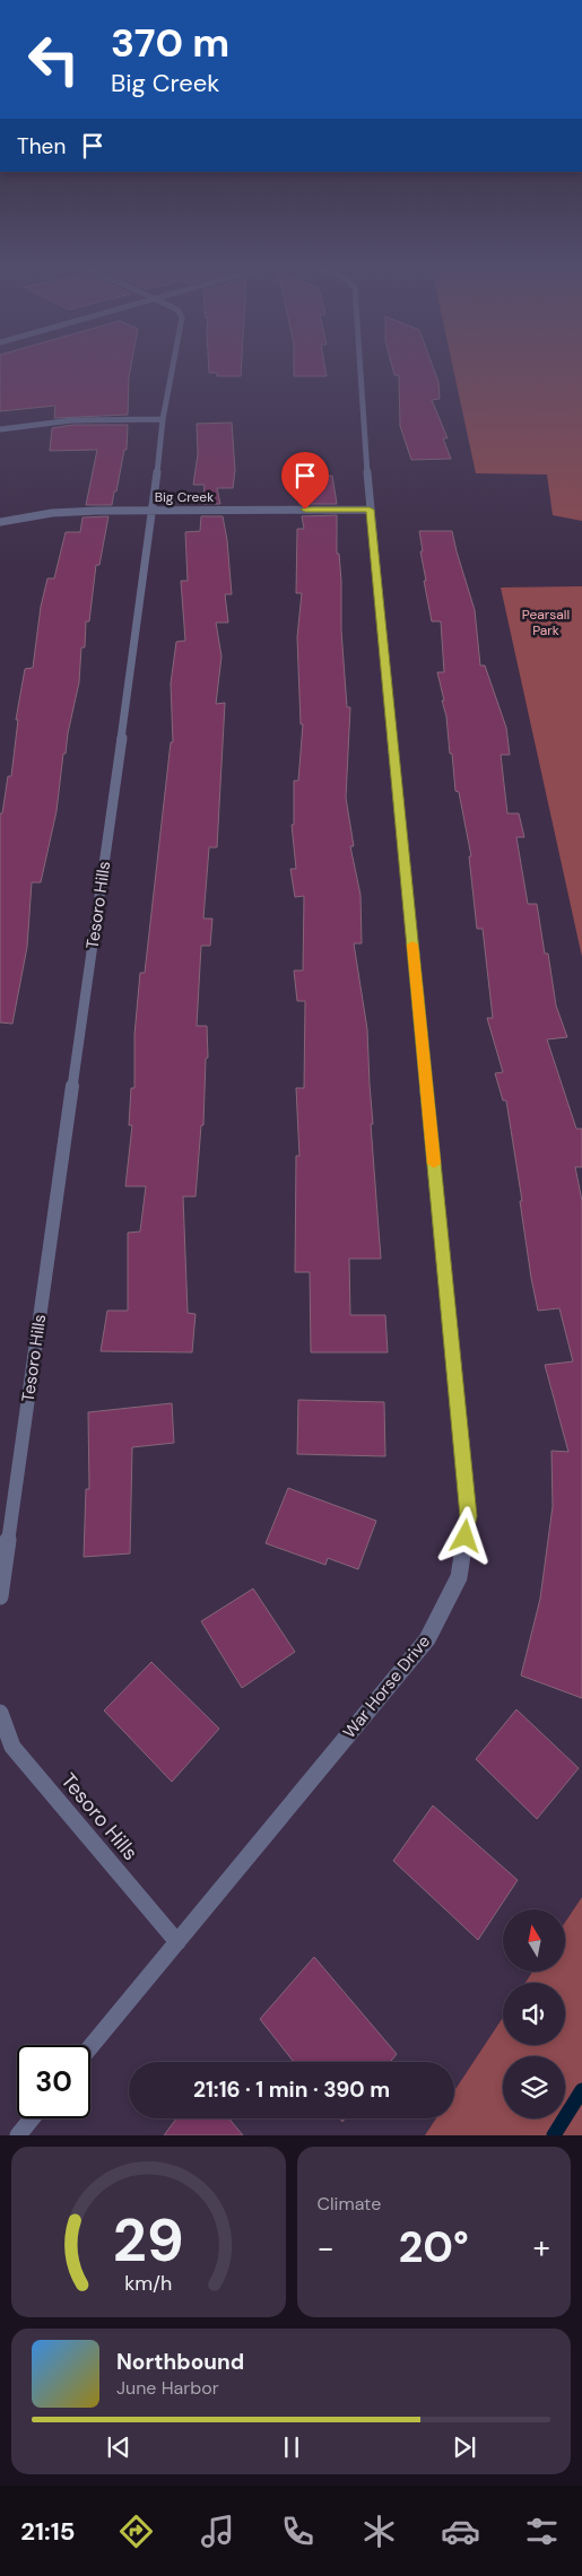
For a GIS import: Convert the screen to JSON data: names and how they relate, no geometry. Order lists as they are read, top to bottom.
{
  "streets": {
    "street": ["Big Creek", "Tesoro Hills", "War Horse Drive"]
  },
  "crossings": [
    ["Big Creek", "Tesoro Hills"],
    ["Big Creek", "War Horse Drive"],
    ["Tesoro Hills", "War Horse Drive"]
  ],
  "parks": ["Pearsall Park"],
  "north": "top",
  "page": {
    "turn": ["370 m", "Big Creek"],
    "then": "Then",
    "limit": "30",
    "trip": "21:16 · 1 min · 390 m",
    "tile": "Climate",
    "heat": ["−", "20°", "+"],
    "song": ["Northbound", "June Harbor"],
    "tabs": "21:15",
    "gauge": ["29", "km/h"]
  }
}
